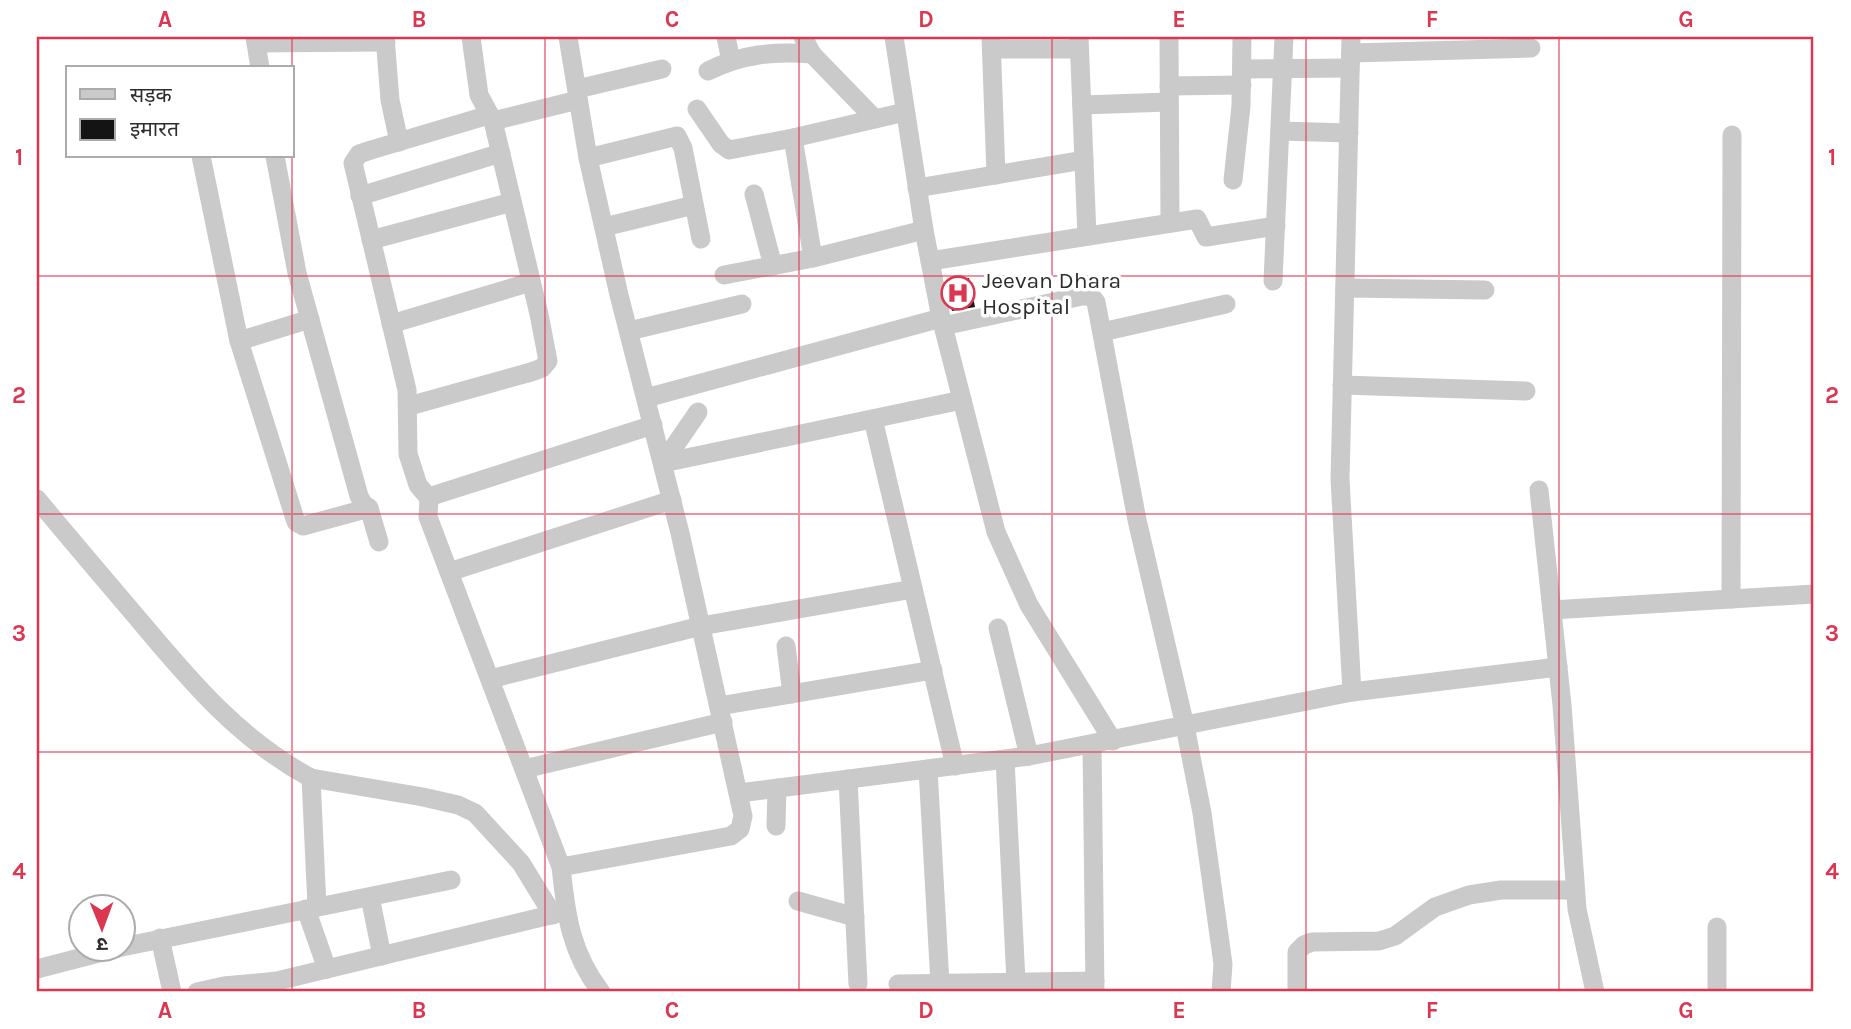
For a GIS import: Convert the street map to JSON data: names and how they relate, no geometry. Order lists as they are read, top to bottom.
{
  "places": {
    "hospital": ["Jeevan Dhara Hospital"]
  },
  "legend": ["सड़क", "इमारत"],
  "north": "bottom",
  "grid": {
    "columns": [
      "A",
      "B",
      "C",
      "D",
      "E",
      "F",
      "G"
    ],
    "rows": [
      "1",
      "2",
      "3",
      "4"
    ]
  }
}
